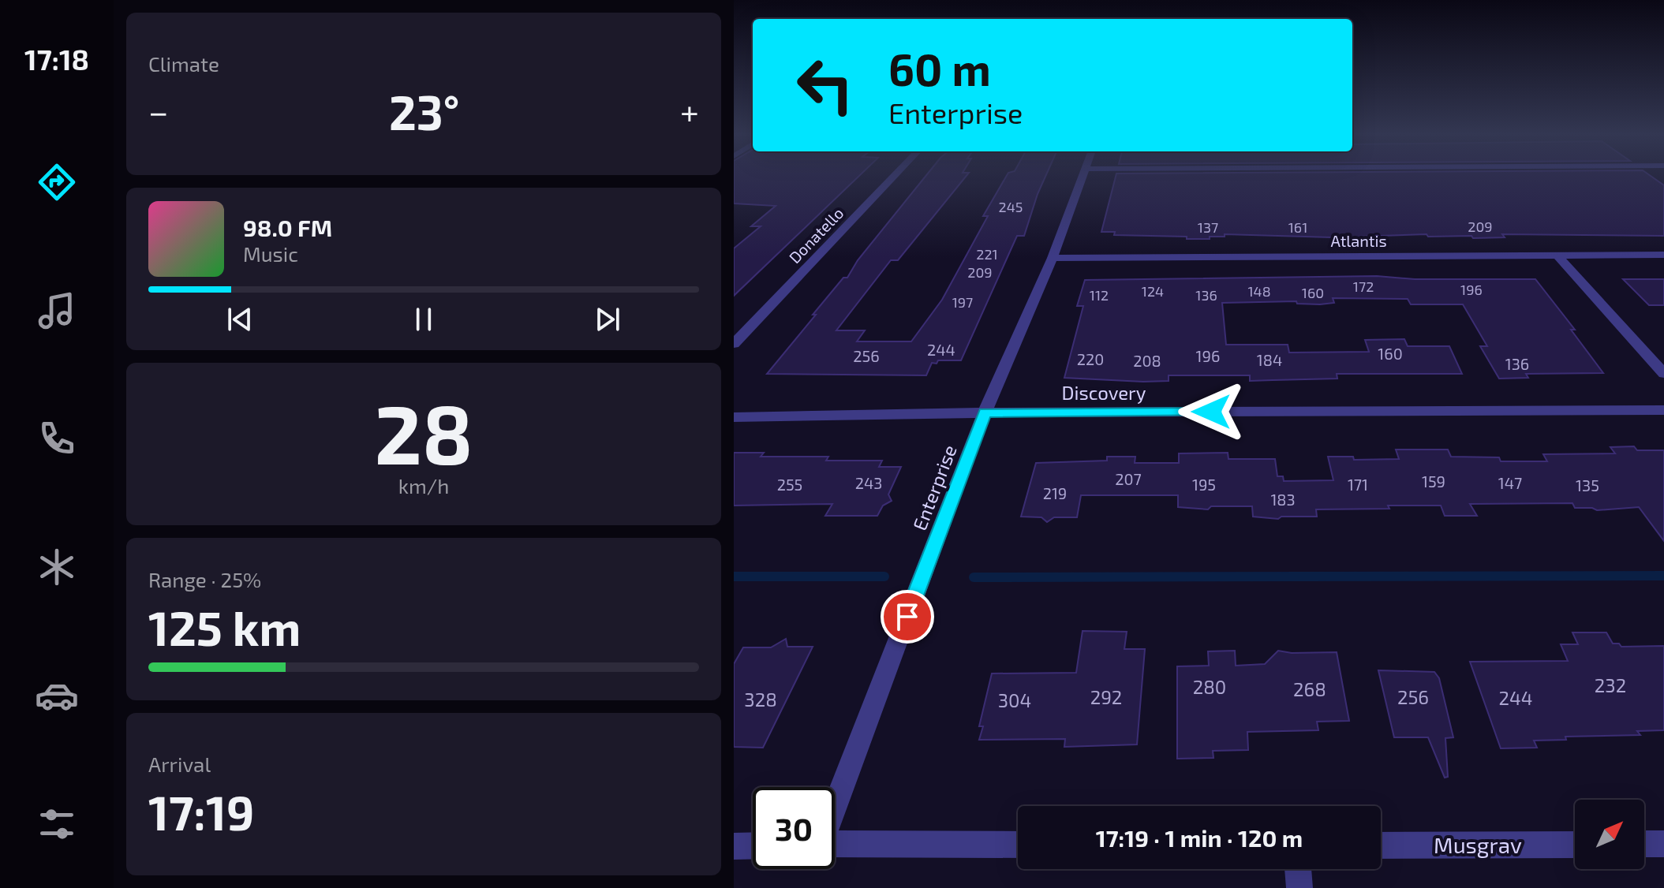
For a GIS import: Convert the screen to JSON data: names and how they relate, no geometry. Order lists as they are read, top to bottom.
{
  "streets": {
    "street": [
      "Donatello",
      "Atlantis",
      "Discovery",
      "Enterprise",
      "Musgrav"
    ]
  },
  "crossings": [
    ["Atlantis", "Enterprise"],
    ["Discovery", "Enterprise"]
  ],
  "house_numbers": [
    "245",
    "209",
    "137",
    "161",
    "221",
    "209",
    "172",
    "196",
    "124",
    "148",
    "160",
    "112",
    "136",
    "197",
    "244",
    "160",
    "256",
    "196",
    "220",
    "184",
    "208",
    "136",
    "207",
    "159",
    "243",
    "147",
    "255",
    "195",
    "171",
    "135",
    "219",
    "183",
    "232",
    "280",
    "268",
    "292",
    "256",
    "244",
    "328",
    "304"
  ],
  "north": "top right",
  "page": {
    "tabs": "17:18",
    "tile": [
      "Climate",
      ["28", "km/h"],
      ["Range · 25%", "125 km"],
      ["Arrival", "17:19"]
    ],
    "turn": ["60 m", "Enterprise"],
    "heat": ["−", "23°", "+"],
    "song": ["98.0 FM", "Music"],
    "limit": "30",
    "trip": "17:19 · 1 min · 120 m"
  }
}
